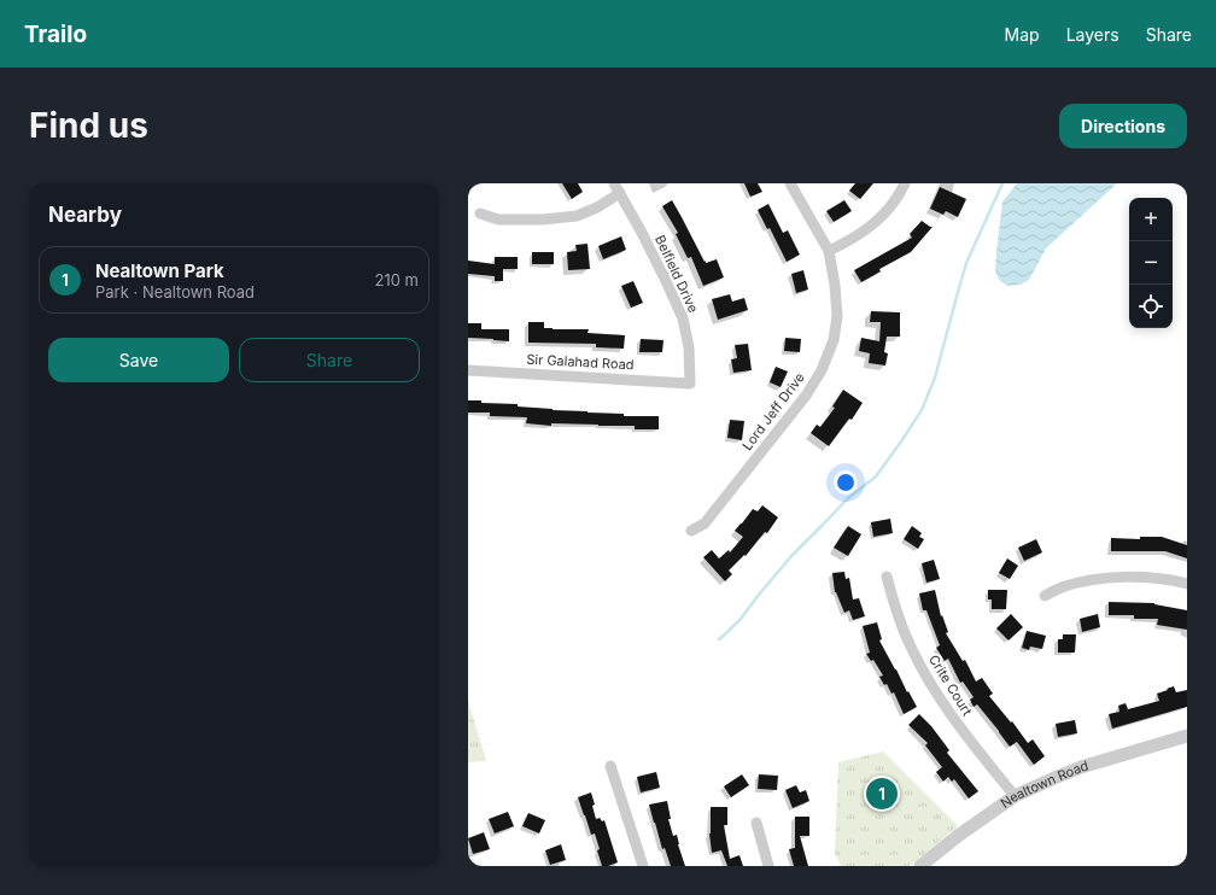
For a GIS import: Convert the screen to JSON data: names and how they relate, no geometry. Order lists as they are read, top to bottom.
{
  "streets": {
    "street": [
      "Belfield Drive",
      "Sir Galahad Road",
      "Lord Jeff Drive",
      "Crite Court",
      "Nealtown Road"
    ]
  },
  "crossings": [
    ["Belfield Drive", "Sir Galahad Road"],
    ["Crite Court", "Nealtown Road"]
  ],
  "page": {
    "header": "Trailo",
    "nav": ["Map", "Layers", "Share"],
    "buttons": [
      "Directions",
      ["Save", "Share"]
    ],
    "title": "Find us",
    "heading": "Nearby",
    "map_buttons": ["+", "−"],
    "list": [
      {
        "mark": "1",
        "name": "Nealtown Park",
        "note": "Park · Nealtown Road",
        "value": "210 m"
      }
    ],
    "pins": "1"
  }
}
